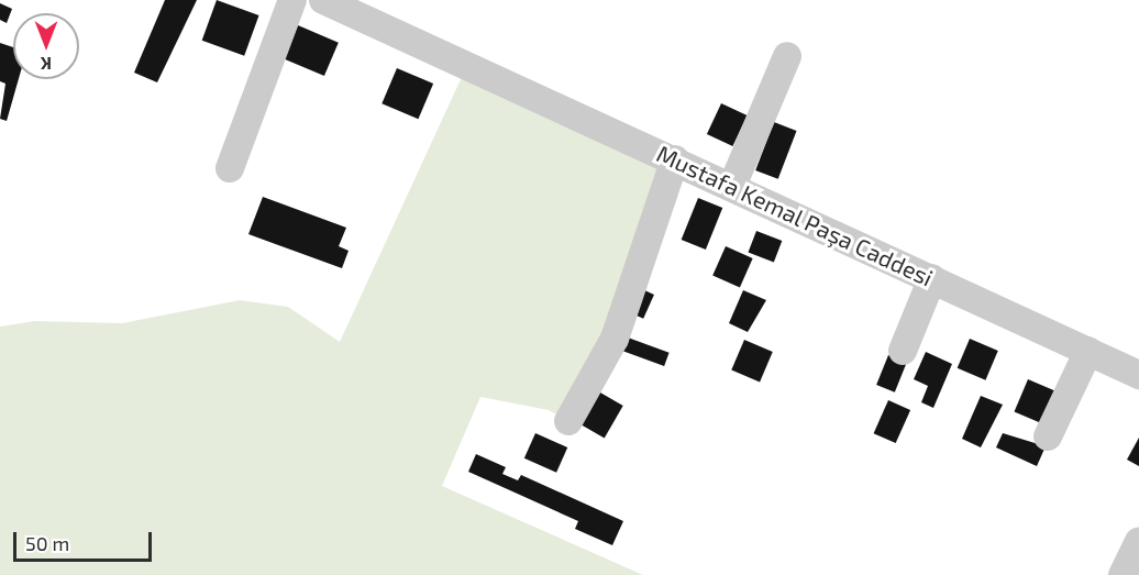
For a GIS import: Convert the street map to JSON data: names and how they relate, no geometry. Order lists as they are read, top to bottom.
{
  "streets": {
    "street": ["Mustafa Kemal Paşa Caddesi"]
  },
  "scale_bar": "50 m",
  "north": "bottom"
}
